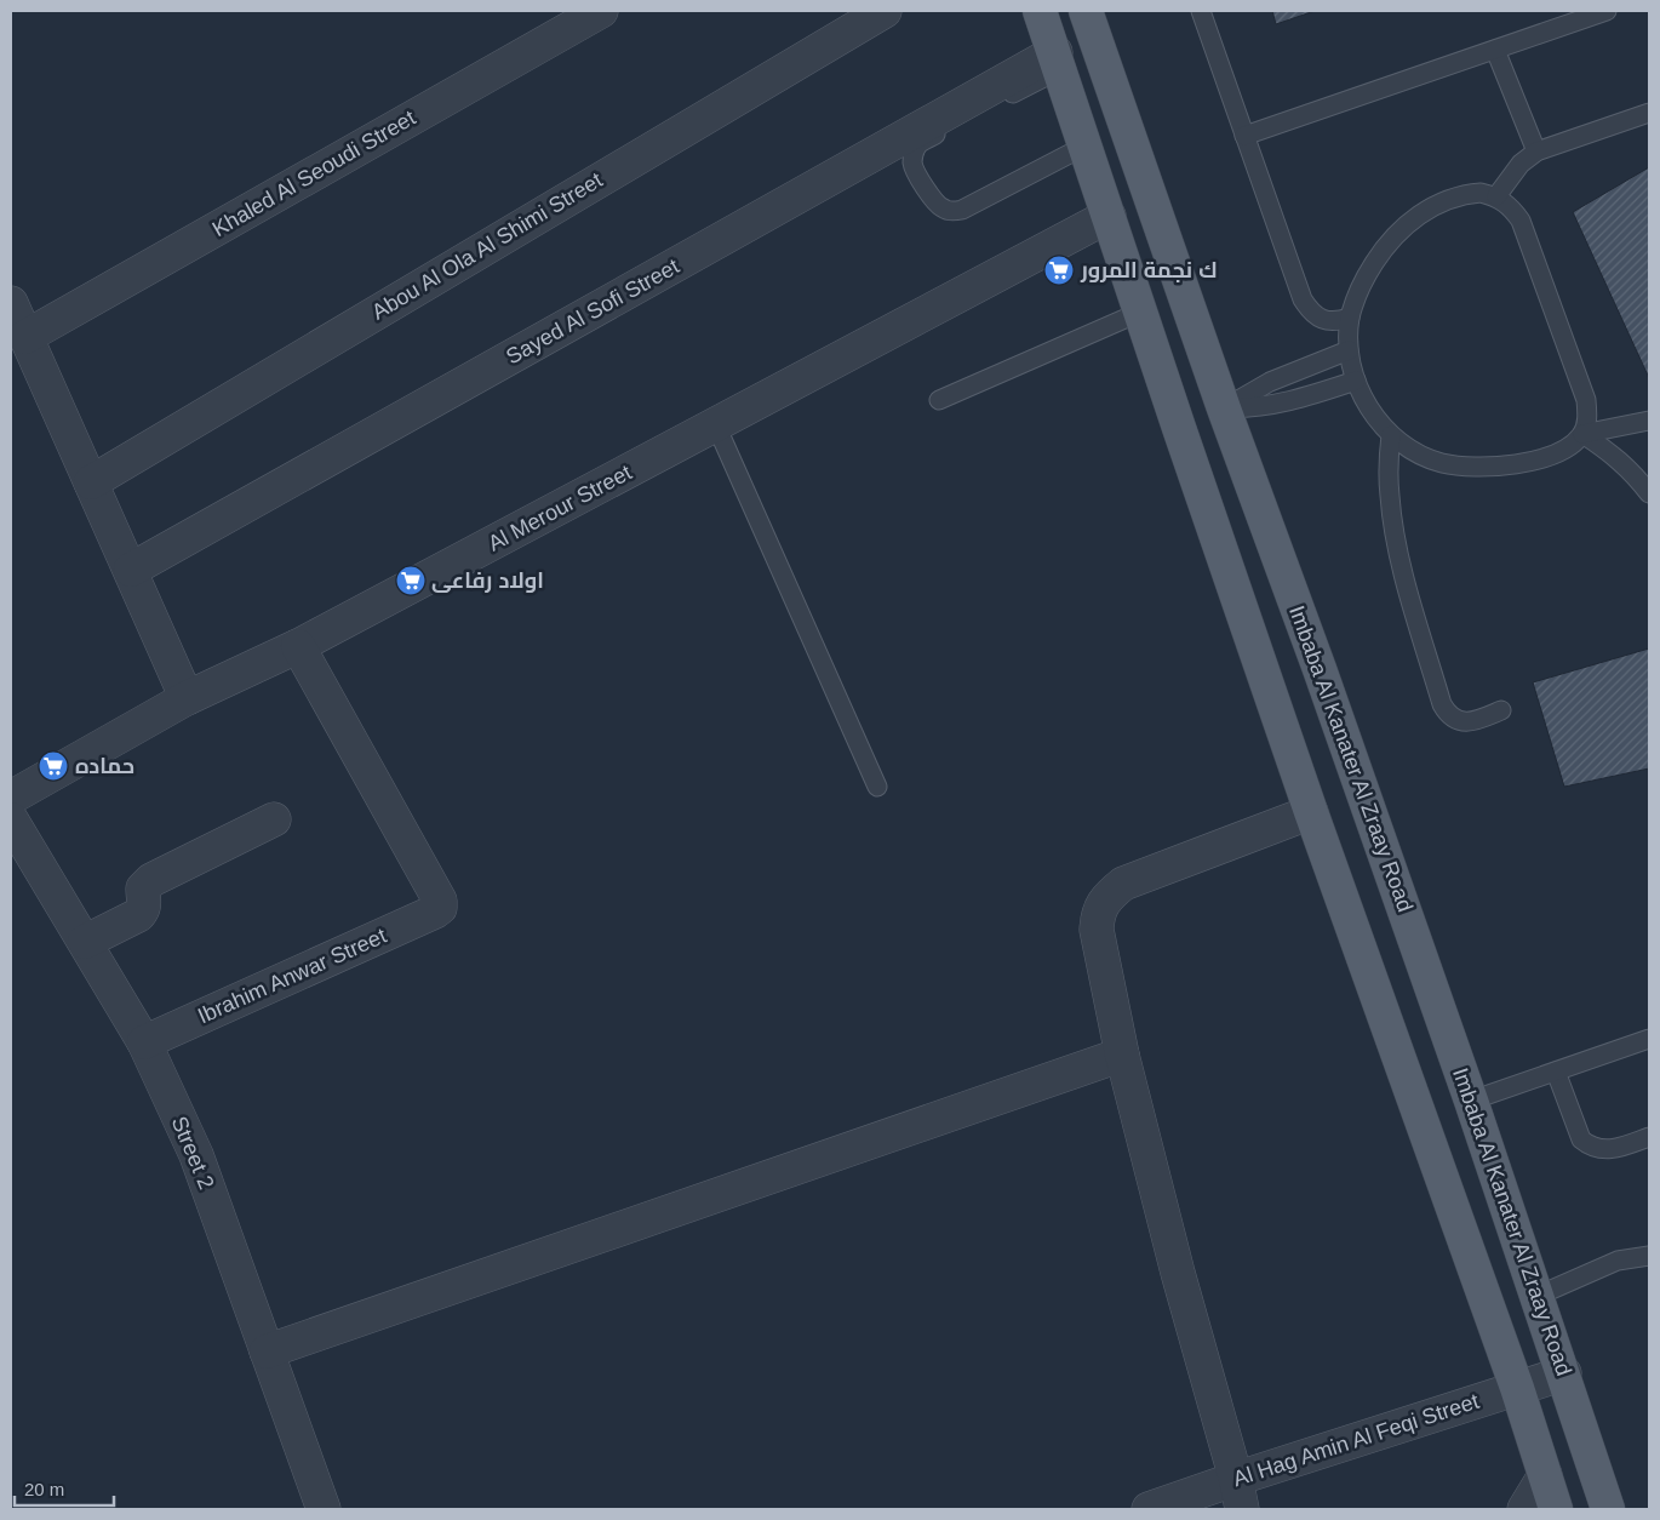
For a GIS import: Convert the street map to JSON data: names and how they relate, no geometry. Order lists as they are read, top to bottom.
{
  "streets": {
    "main road": ["Imbaba Al Kanater Al Zraay Road"],
    "street": [
      "Khaled Al Seoudi Street",
      "Abou Al Ola Al Shimi Street",
      "Sayed Al Sofi Street",
      "Al Merour Street",
      "Ibrahim Anwar Street",
      "Street 2",
      "Al Hag Amin Al Feqi Street"
    ]
  },
  "crossings": [
    ["Al Merour Street", "Ibrahim Anwar Street"],
    ["Imbaba Al Kanater Al Zraay Road", "Al Hag Amin Al Feqi Street"],
    ["Ibrahim Anwar Street", "Street 2"]
  ],
  "places": {
    "supermarket": ["ك نجمة المرور", "اولاد رفاعى", "حماده"]
  },
  "scale_bar": "20 m"
}
